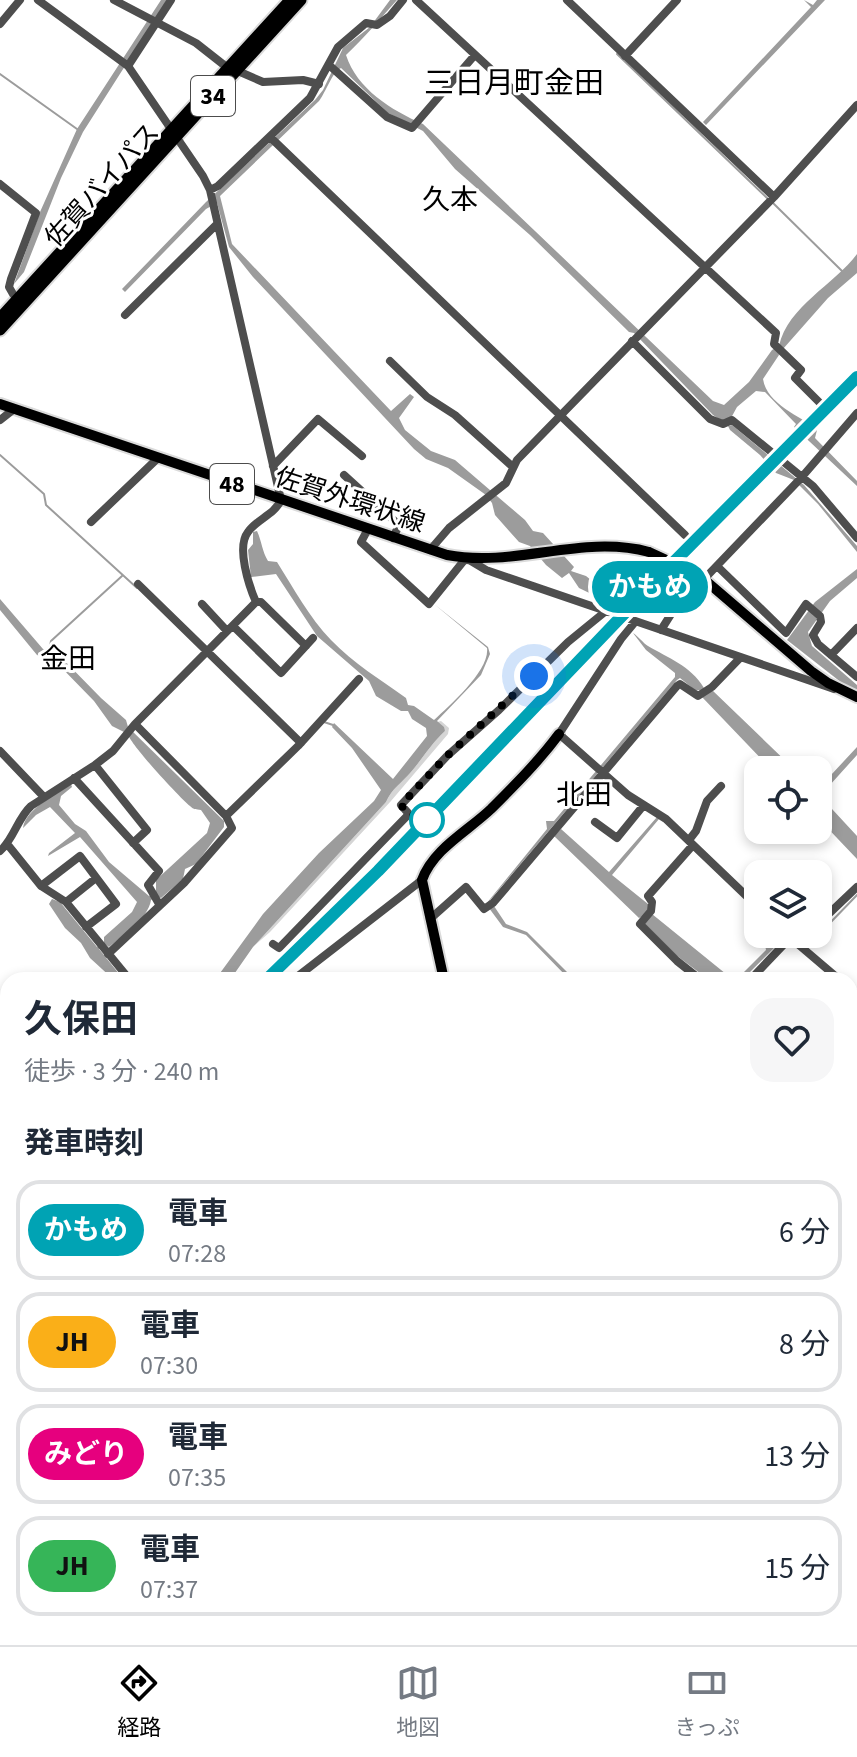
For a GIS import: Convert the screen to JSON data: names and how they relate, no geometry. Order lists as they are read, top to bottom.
{
  "streets": {
    "highway": ["34", "佐賀バイパス"],
    "main road": ["48", "佐賀外環状線"]
  },
  "crossings": [
    ["34", "佐賀バイパス"],
    ["48", "佐賀外環状線"]
  ],
  "districts": [
    "三日月町金田",
    "久本",
    "金田",
    "北田"
  ],
  "page": {
    "on_map": "かもめ",
    "heading": [
      ["久保田", "徒歩 · 3 分 · 240 m"],
      "発車時刻"
    ],
    "list": [
      {
        "mark": "かもめ",
        "name": "電車",
        "note": "07:28",
        "value": "6 分"
      },
      {
        "mark": "JH",
        "name": "電車",
        "note": "07:30",
        "value": "8 分"
      },
      {
        "mark": "みどり",
        "name": "電車",
        "note": "07:35",
        "value": "13 分"
      },
      {
        "mark": "JH",
        "name": "電車",
        "note": "07:37",
        "value": "15 分"
      }
    ],
    "tabs": ["経路", "地図", "きっぷ"]
  }
}
